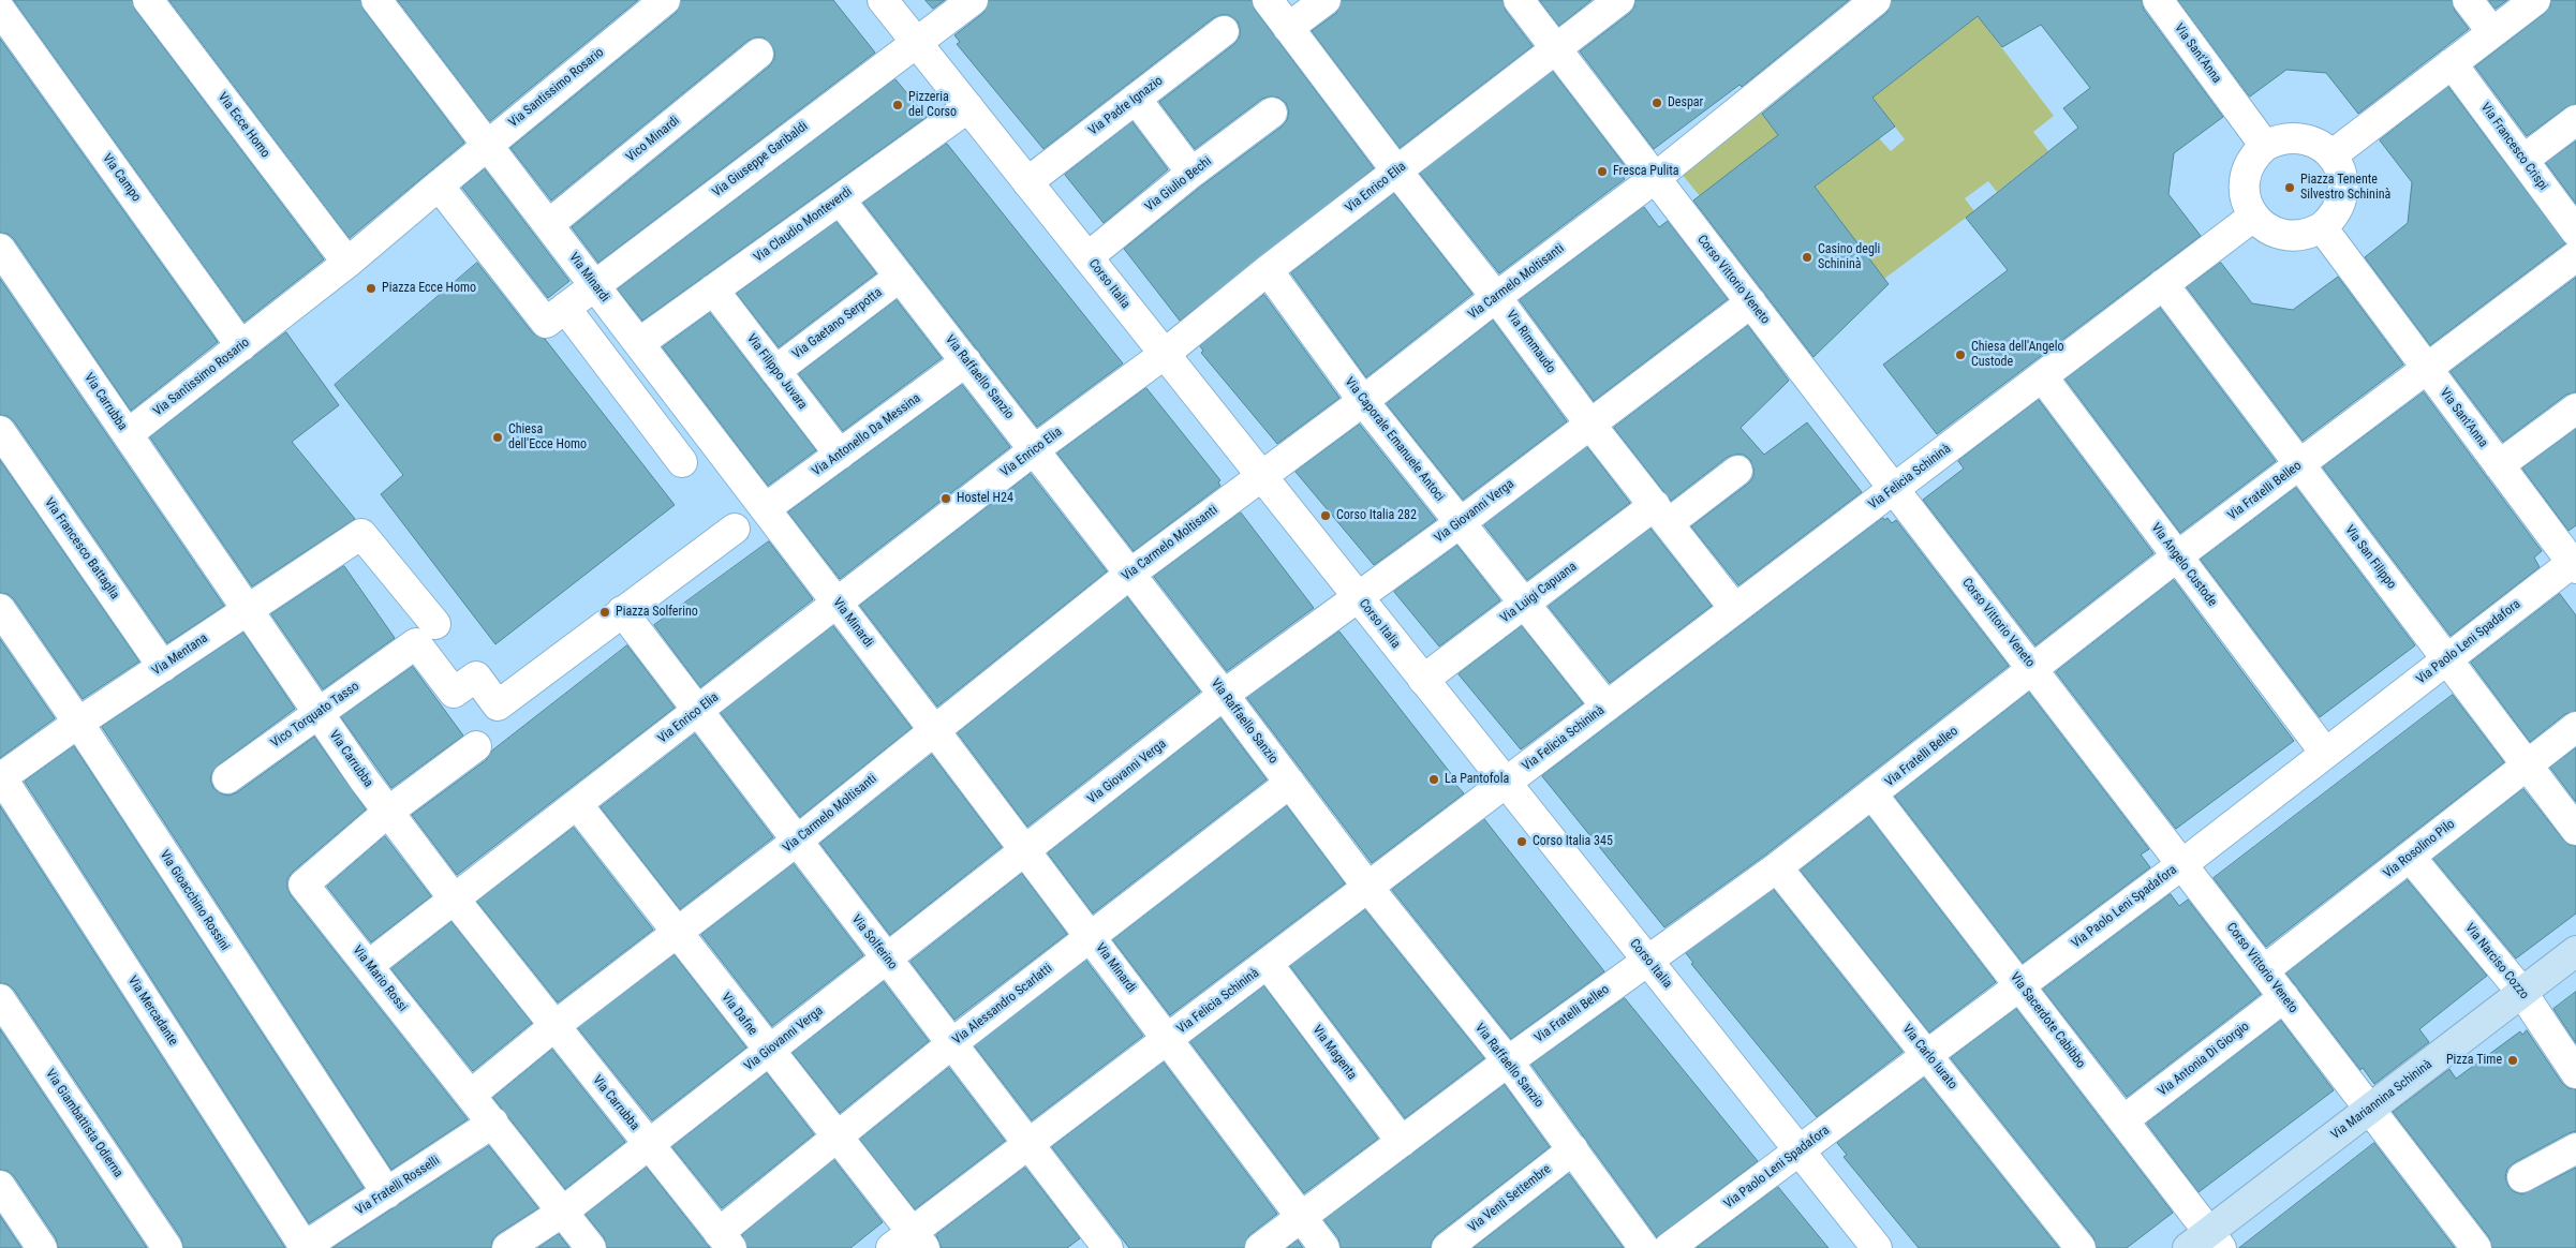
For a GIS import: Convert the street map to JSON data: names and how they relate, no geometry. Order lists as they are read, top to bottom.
{
  "streets": {
    "main road": ["Via Mariannina Schininà"],
    "street": [
      "Via Sant'Anna",
      "Via Santissimo Rosario",
      "Via Padre Ignazio",
      "Via Ecce Homo",
      "Vico Minardi",
      "Via Francesco Crispi",
      "Via Giuseppe Garibaldi",
      "Via Campo",
      "Via Giulio Bechi",
      "Via Enrico Elia",
      "Via Claudio Monteverdi",
      "Via Minardi",
      "Corso Vittorio Veneto",
      "Via Carmelo Moltisanti",
      "Corso Italia",
      "Via Gaetano Serpotta",
      "Via Rimmaudo",
      "Via Filippo Juvara",
      "Via Raffaello Sanzio",
      "Via Carrubba",
      "Via Antonello Da Messina",
      "Via Caporale Emanuele Antoci",
      "Via Felicia Schininà",
      "Via Fratelli Belleo",
      "Via Giovanni Verga",
      "Via Francesco Battaglia",
      "Via San Filippo",
      "Via Angelo Custode",
      "Via Luigi Capuana",
      "Via Paolo Leni Spadafora",
      "Via Mentana",
      "Vico Torquato Tasso",
      "Via Rosolino Pilo",
      "Via Gioacchino Rossini",
      "Via Solferino",
      "Via Narciso Cozzo",
      "Via Mario Rossi",
      "Via Alessandro Scarlatti",
      "Via Mercadante",
      "Via Dafne",
      "Via Sacerdote Cabibbo",
      "Via Magenta",
      "Via Carlo Iurato",
      "Via Antonia Di Giorgio",
      "Via Giambattista Odierna",
      "Via Fratelli Rosselli",
      "Via Venti Settembre"
    ]
  },
  "crossings": [
    ["Via Sant'Anna", "Via Felicia Schininà"],
    ["Via Sant'Anna", "Via Fratelli Belleo"],
    ["Via Sant'Anna", "Via Paolo Leni Spadafora"],
    ["Via Santissimo Rosario", "Via Ecce Homo"],
    ["Via Santissimo Rosario", "Via Campo"],
    ["Via Santissimo Rosario", "Via Minardi"],
    ["Via Santissimo Rosario", "Via Carrubba"],
    ["Via Padre Ignazio", "Corso Italia"],
    ["Vico Minardi", "Via Minardi"],
    ["Via Giuseppe Garibaldi", "Via Minardi"],
    ["Via Giuseppe Garibaldi", "Corso Italia"],
    ["Via Giulio Bechi", "Corso Italia"],
    ["Via Enrico Elia", "Via Minardi"],
    ["Via Enrico Elia", "Corso Vittorio Veneto"],
    ["Via Enrico Elia", "Corso Italia"],
    ["Via Enrico Elia", "Via Rimmaudo"],
    ["Via Enrico Elia", "Via Raffaello Sanzio"],
    ["Via Enrico Elia", "Via Carrubba"],
    ["Via Enrico Elia", "Via Caporale Emanuele Antoci"],
    ["Via Enrico Elia", "Via Solferino"],
    ["Via Enrico Elia", "Via Mario Rossi"],
    ["Via Enrico Elia", "Via Dafne"],
    ["Via Claudio Monteverdi", "Via Minardi"],
    ["Via Claudio Monteverdi", "Corso Italia"],
    ["Via Claudio Monteverdi", "Via Filippo Juvara"],
    ["Via Claudio Monteverdi", "Via Raffaello Sanzio"],
    ["Via Minardi", "Via Carmelo Moltisanti"],
    ["Via Minardi", "Via Antonello Da Messina"],
    ["Via Minardi", "Via Felicia Schininà"],
    ["Via Minardi", "Via Fratelli Belleo"],
    ["Via Minardi", "Via Giovanni Verga"],
    ["Via Minardi", "Via Alessandro Scarlatti"],
    ["Corso Vittorio Veneto", "Via Carmelo Moltisanti"],
    ["Corso Vittorio Veneto", "Via Felicia Schininà"],
    ["Corso Vittorio Veneto", "Via Fratelli Belleo"],
    ["Corso Vittorio Veneto", "Via Giovanni Verga"],
    ["Corso Vittorio Veneto", "Via Paolo Leni Spadafora"],
    ["Corso Vittorio Veneto", "Via Rosolino Pilo"],
    ["Corso Vittorio Veneto", "Via Antonia Di Giorgio"],
    ["Corso Vittorio Veneto", "Via Mariannina Schininà"],
    ["Via Carmelo Moltisanti", "Corso Italia"],
    ["Via Carmelo Moltisanti", "Via Rimmaudo"],
    ["Via Carmelo Moltisanti", "Via Raffaello Sanzio"],
    ["Via Carmelo Moltisanti", "Via Carrubba"],
    ["Via Carmelo Moltisanti", "Via Caporale Emanuele Antoci"],
    ["Via Carmelo Moltisanti", "Via Solferino"],
    ["Via Carmelo Moltisanti", "Via Mario Rossi"],
    ["Via Carmelo Moltisanti", "Via Dafne"],
    ["Corso Italia", "Via Felicia Schininà"],
    ["Corso Italia", "Via Fratelli Belleo"],
    ["Corso Italia", "Via Giovanni Verga"],
    ["Corso Italia", "Via Luigi Capuana"],
    ["Corso Italia", "Via Paolo Leni Spadafora"],
    ["Via Gaetano Serpotta", "Via Filippo Juvara"],
    ["Via Gaetano Serpotta", "Via Raffaello Sanzio"],
    ["Via Rimmaudo", "Via Felicia Schininà"],
    ["Via Rimmaudo", "Via Giovanni Verga"],
    ["Via Rimmaudo", "Via Luigi Capuana"],
    ["Via Filippo Juvara", "Via Antonello Da Messina"],
    ["Via Raffaello Sanzio", "Via Antonello Da Messina"],
    ["Via Raffaello Sanzio", "Via Felicia Schininà"],
    ["Via Raffaello Sanzio", "Via Fratelli Belleo"],
    ["Via Raffaello Sanzio", "Via Giovanni Verga"],
    ["Via Raffaello Sanzio", "Via Alessandro Scarlatti"],
    ["Via Raffaello Sanzio", "Via Venti Settembre"],
    ["Via Carrubba", "Via Giovanni Verga"],
    ["Via Carrubba", "Via Mentana"],
    ["Via Carrubba", "Vico Torquato Tasso"],
    ["Via Carrubba", "Via Mario Rossi"],
    ["Via Carrubba", "Via Alessandro Scarlatti"],
    ["Via Caporale Emanuele Antoci", "Via Felicia Schininà"],
    ["Via Caporale Emanuele Antoci", "Via Giovanni Verga"],
    ["Via Caporale Emanuele Antoci", "Via Luigi Capuana"],
    ["Via Felicia Schininà", "Via San Filippo"],
    ["Via Felicia Schininà", "Via Angelo Custode"],
    ["Via Felicia Schininà", "Via Solferino"],
    ["Via Felicia Schininà", "Via Dafne"],
    ["Via Felicia Schininà", "Via Magenta"],
    ["Via Fratelli Belleo", "Via San Filippo"],
    ["Via Fratelli Belleo", "Via Angelo Custode"],
    ["Via Fratelli Belleo", "Via Sacerdote Cabibbo"],
    ["Via Fratelli Belleo", "Via Magenta"],
    ["Via Fratelli Belleo", "Via Carlo Iurato"],
    ["Via Giovanni Verga", "Via Solferino"],
    ["Via Giovanni Verga", "Via Mario Rossi"],
    ["Via Giovanni Verga", "Via Dafne"],
    ["Via Francesco Battaglia", "Via Mentana"],
    ["Via San Filippo", "Via Paolo Leni Spadafora"],
    ["Via San Filippo", "Via Rosolino Pilo"],
    ["Via Angelo Custode", "Via Paolo Leni Spadafora"],
    ["Via Paolo Leni Spadafora", "Via Sacerdote Cabibbo"],
    ["Via Paolo Leni Spadafora", "Via Carlo Iurato"],
    ["Via Mentana", "Via Gioacchino Rossini"],
    ["Via Mentana", "Via Mercadante"],
    ["Vico Torquato Tasso", "Via Solferino"],
    ["Via Rosolino Pilo", "Via Narciso Cozzo"],
    ["Via Gioacchino Rossini", "Via Fratelli Rosselli"],
    ["Via Solferino", "Via Alessandro Scarlatti"],
    ["Via Narciso Cozzo", "Via Mariannina Schininà"],
    ["Via Mario Rossi", "Via Fratelli Rosselli"],
    ["Via Alessandro Scarlatti", "Via Dafne"],
    ["Via Mercadante", "Via Fratelli Rosselli"],
    ["Via Sacerdote Cabibbo", "Via Antonia Di Giorgio"],
    ["Via Sacerdote Cabibbo", "Via Mariannina Schininà"]
  ],
  "places": [
    "Despar",
    "Pizzeria del Corso",
    "Fresca Pulita",
    "Piazza Tenente Silvestro Schininà",
    "Casino degli Schininà",
    "Piazza Ecce Homo",
    "Chiesa dell'Angelo Custode",
    "Chiesa dell'Ecce Homo",
    "Hostel H24",
    "Corso Italia 282",
    "Piazza Solferino",
    "La Pantofola",
    "Corso Italia 345",
    "Pizza Time"
  ]
}
